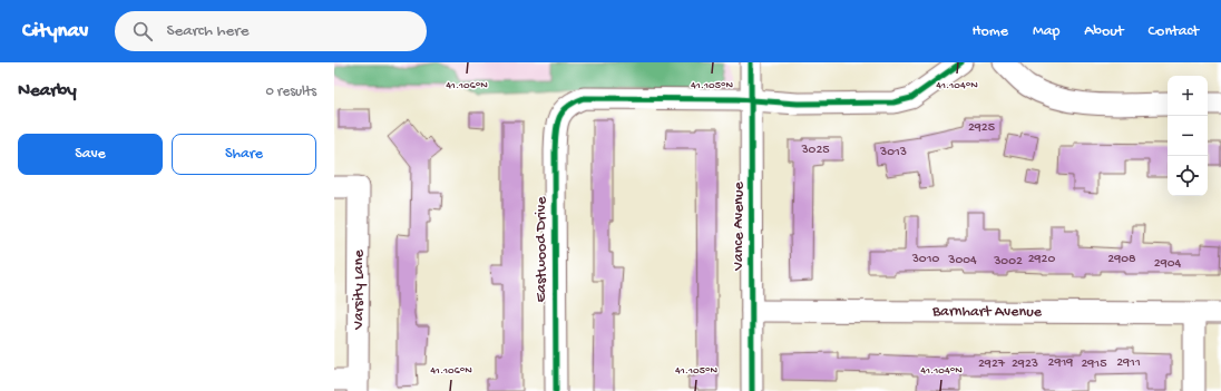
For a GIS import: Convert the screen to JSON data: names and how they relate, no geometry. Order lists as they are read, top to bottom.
{
  "streets": {
    "street": [
      "Vance Avenue",
      "Eastwood Drive",
      "Varsity Lane",
      "Barnhart Avenue"
    ]
  },
  "crossings": [
    ["Vance Avenue", "Eastwood Drive"],
    ["Vance Avenue", "Barnhart Avenue"]
  ],
  "house_numbers": [
    "2925",
    "3025",
    "3013",
    "3010",
    "2920",
    "2908",
    "3004",
    "3002",
    "2904",
    "2919",
    "2911",
    "2927",
    "2923",
    "2915"
  ],
  "page": {
    "header": "Citynav",
    "search": "Search here",
    "nav": [
      "Home",
      "Map",
      "About",
      "Contact"
    ],
    "heading": ["Nearby", "0 results"],
    "map_buttons": ["+", "−"],
    "buttons": ["Save", "Share"]
  },
  "coordinates": ["41.106°N", "41.105°N", "41.104°N"]
}
